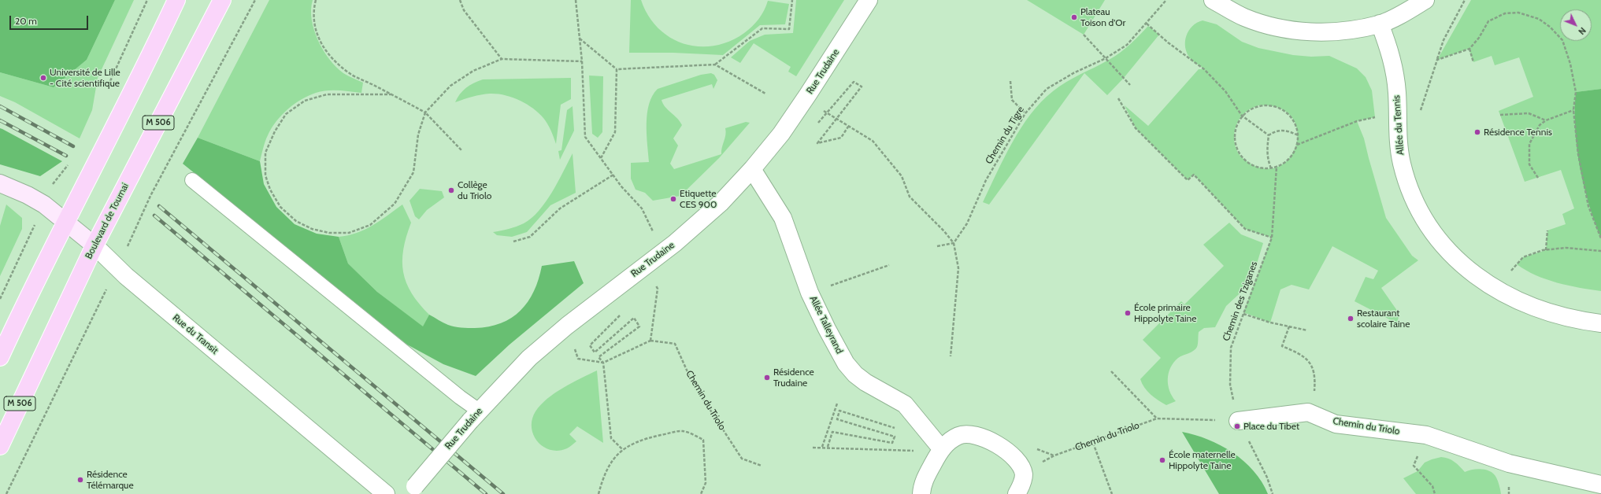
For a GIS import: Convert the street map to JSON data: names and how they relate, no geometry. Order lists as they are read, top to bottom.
{
  "streets": {
    "main road": ["M 506", "Boulevard de Tournai"],
    "street": [
      "Rue Trudaine",
      "Allée du Tennis",
      "Allée Talleyrand",
      "Rue du Transit",
      "Chemin du Triolo"
    ],
    "path": ["Chemin du Tigre", "Chemin des Tziganes"]
  },
  "crossings": [
    ["Rue Trudaine", "Allée Talleyrand"],
    ["Boulevard de Tournai", "Rue du Transit"],
    ["Chemin des Tziganes", "Chemin du Triolo"]
  ],
  "places": [
    "Plateau Toison d'Or",
    "Université de Lille ‐ Cité scientifique",
    "Résidence Tennis",
    "Collège du Triolo",
    "Etiquette CES 900",
    "École primaire Hippolyte Taine",
    "Restaurant scolaire Taine",
    "Résidence Trudaine",
    "Place du Tibet",
    "École maternelle Hippolyte Taine",
    "Résidence Télémarque"
  ],
  "scale_bar": "20 m",
  "north": "bottom right"
}
